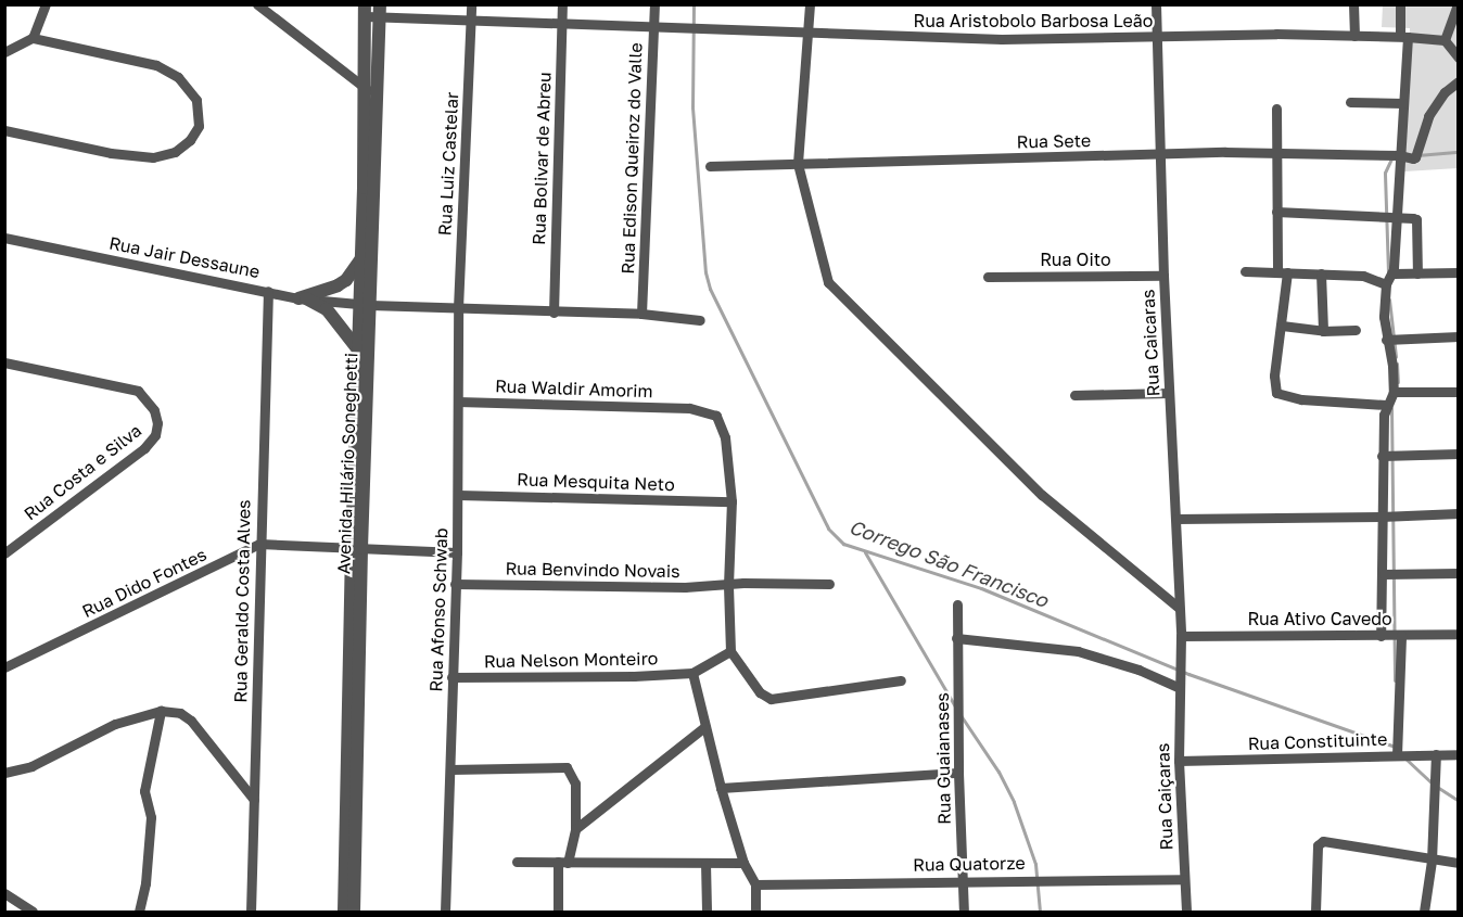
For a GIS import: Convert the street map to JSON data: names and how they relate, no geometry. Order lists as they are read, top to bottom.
{
  "streets": {
    "street": [
      "Rua Aristobolo Barbosa Leão",
      "Rua Sete",
      "Rua Bolivar de Abreu",
      "Rua Edison Queiroz do Valle",
      "Rua Luiz Castelar",
      "Rua Jair Dessaune",
      "Rua Oito",
      "Rua Caicaras",
      "Rua Waldir Amorim",
      "Avenida Hilário Soneghetti",
      "Rua Costa e Silva",
      "Rua Mesquita Neto",
      "Rua Benvindo Novais",
      "Rua Dido Fontes",
      "Rua Geraldo Costa Alves",
      "Rua Afonso Schwab",
      "Rua Ativo Cavedo",
      "Rua Nelson Monteiro",
      "Rua Constituinte",
      "Rua Guaianases",
      "Rua Caiçaras",
      "Rua Quatorze"
    ]
  },
  "crossings": [
    ["Rua Aristobolo Barbosa Leão", "Rua Bolivar de Abreu"],
    ["Rua Aristobolo Barbosa Leão", "Rua Edison Queiroz do Valle"],
    ["Rua Aristobolo Barbosa Leão", "Rua Luiz Castelar"],
    ["Rua Aristobolo Barbosa Leão", "Rua Caicaras"],
    ["Rua Aristobolo Barbosa Leão", "Avenida Hilário Soneghetti"],
    ["Rua Sete", "Rua Caicaras"],
    ["Rua Bolivar de Abreu", "Rua Jair Dessaune"],
    ["Rua Edison Queiroz do Valle", "Rua Jair Dessaune"],
    ["Rua Luiz Castelar", "Rua Jair Dessaune"],
    ["Rua Luiz Castelar", "Rua Afonso Schwab"],
    ["Rua Jair Dessaune", "Avenida Hilário Soneghetti"],
    ["Rua Jair Dessaune", "Rua Geraldo Costa Alves"],
    ["Rua Jair Dessaune", "Rua Afonso Schwab"],
    ["Rua Oito", "Rua Caicaras"],
    ["Rua Caicaras", "Rua Ativo Cavedo"],
    ["Rua Caicaras", "Rua Caiçaras"],
    ["Rua Waldir Amorim", "Rua Mesquita Neto"],
    ["Rua Waldir Amorim", "Rua Afonso Schwab"],
    ["Avenida Hilário Soneghetti", "Rua Dido Fontes"],
    ["Rua Mesquita Neto", "Rua Afonso Schwab"],
    ["Rua Benvindo Novais", "Rua Afonso Schwab"],
    ["Rua Dido Fontes", "Rua Geraldo Costa Alves"],
    ["Rua Dido Fontes", "Rua Afonso Schwab"],
    ["Rua Afonso Schwab", "Rua Nelson Monteiro"],
    ["Rua Constituinte", "Rua Caiçaras"],
    ["Rua Guaianases", "Rua Quatorze"],
    ["Rua Caiçaras", "Rua Quatorze"]
  ],
  "water": ["Corrego São Francisco"]
}
